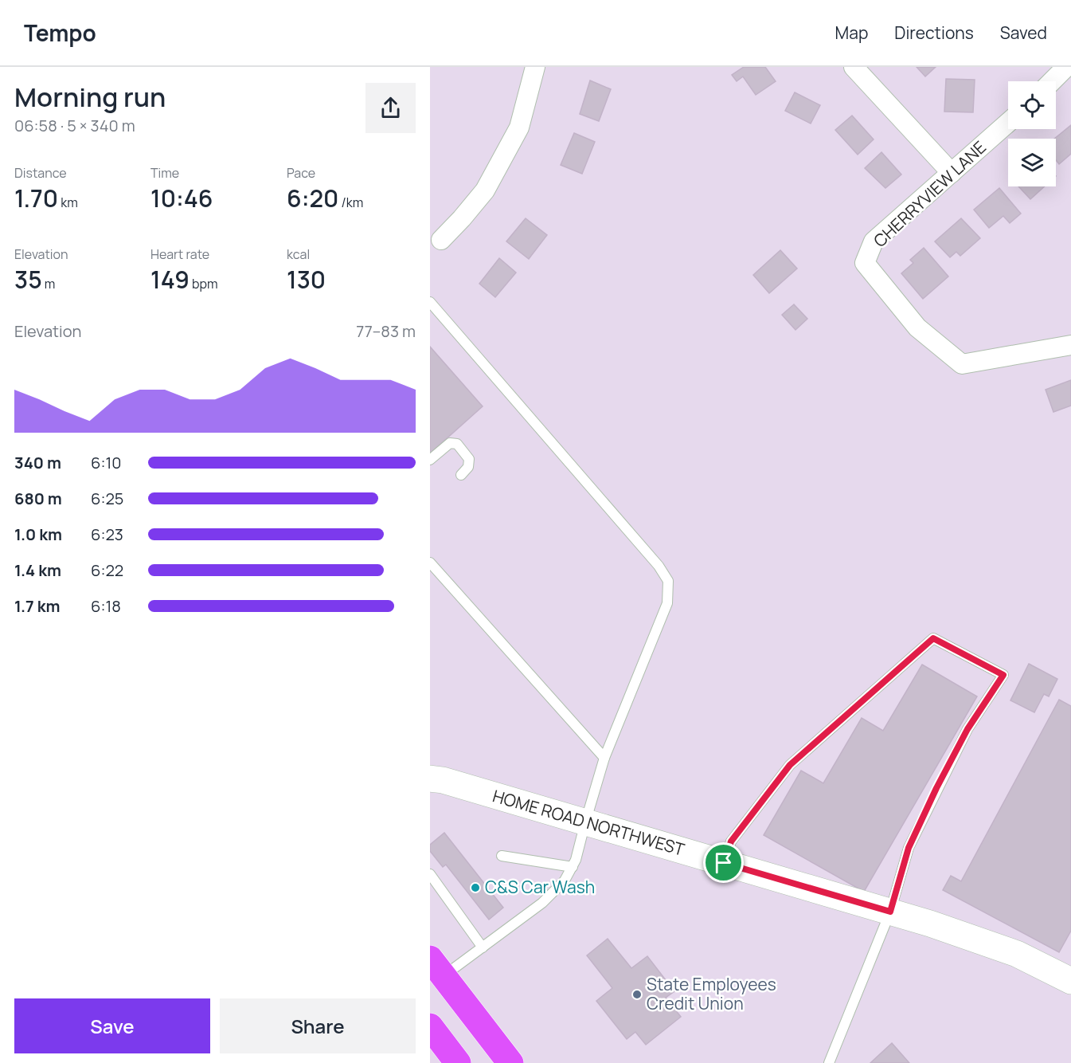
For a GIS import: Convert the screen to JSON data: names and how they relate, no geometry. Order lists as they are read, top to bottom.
{
  "streets": {
    "street": ["CHERRYVIEW LANE", "HOME ROAD NORTHWEST"]
  },
  "places": ["C&S Car Wash", "State Employees Credit Union"],
  "page": {
    "header": "Tempo",
    "nav": ["Map", "Directions", "Saved"],
    "heading": ["Morning run", "06:58 · 5 × 340 m"],
    "stats": [
      ["Distance", "1.70 km"],
      ["Time", "10:46"],
      ["Pace", "6:20 /km"],
      ["Elevation", "35 m"],
      ["Heart rate", "149 bpm"],
      ["kcal", "130"]
    ],
    "chart": ["Elevation", "77–83 m"],
    "list": [
      {
        "name": "340 m",
        "note": "6:10"
      },
      {
        "name": "680 m",
        "note": "6:25"
      },
      {
        "name": "1.0 km",
        "note": "6:23"
      },
      {
        "name": "1.4 km",
        "note": "6:22"
      },
      {
        "name": "1.7 km",
        "note": "6:18"
      }
    ],
    "buttons": ["Save", "Share"]
  }
}
